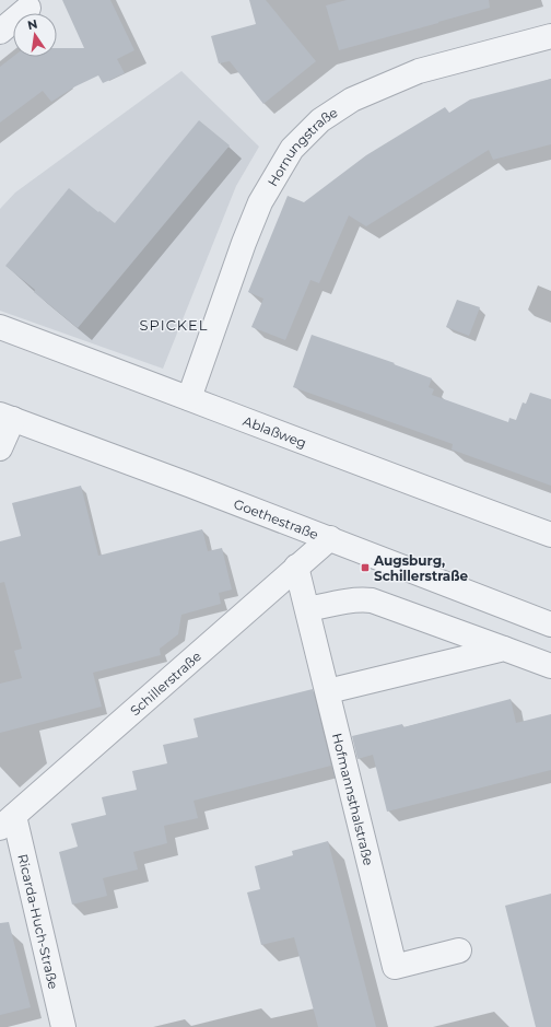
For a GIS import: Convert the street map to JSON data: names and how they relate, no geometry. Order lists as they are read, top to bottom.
{
  "streets": {
    "street": [
      "Hornungstraße",
      "Ablaßweg",
      "Goethestraße",
      "Schillerstraße",
      "Hofmannsthalstraße",
      "Ricarda-Huch-Straße"
    ]
  },
  "crossings": [
    ["Hornungstraße", "Ablaßweg"],
    ["Goethestraße", "Schillerstraße"],
    ["Schillerstraße", "Hofmannsthalstraße"],
    ["Schillerstraße", "Ricarda-Huch-Straße"]
  ],
  "districts": ["SPICKEL"],
  "places": {
    "transit": ["Augsburg, Schillerstraße"]
  },
  "north": "top"
}
